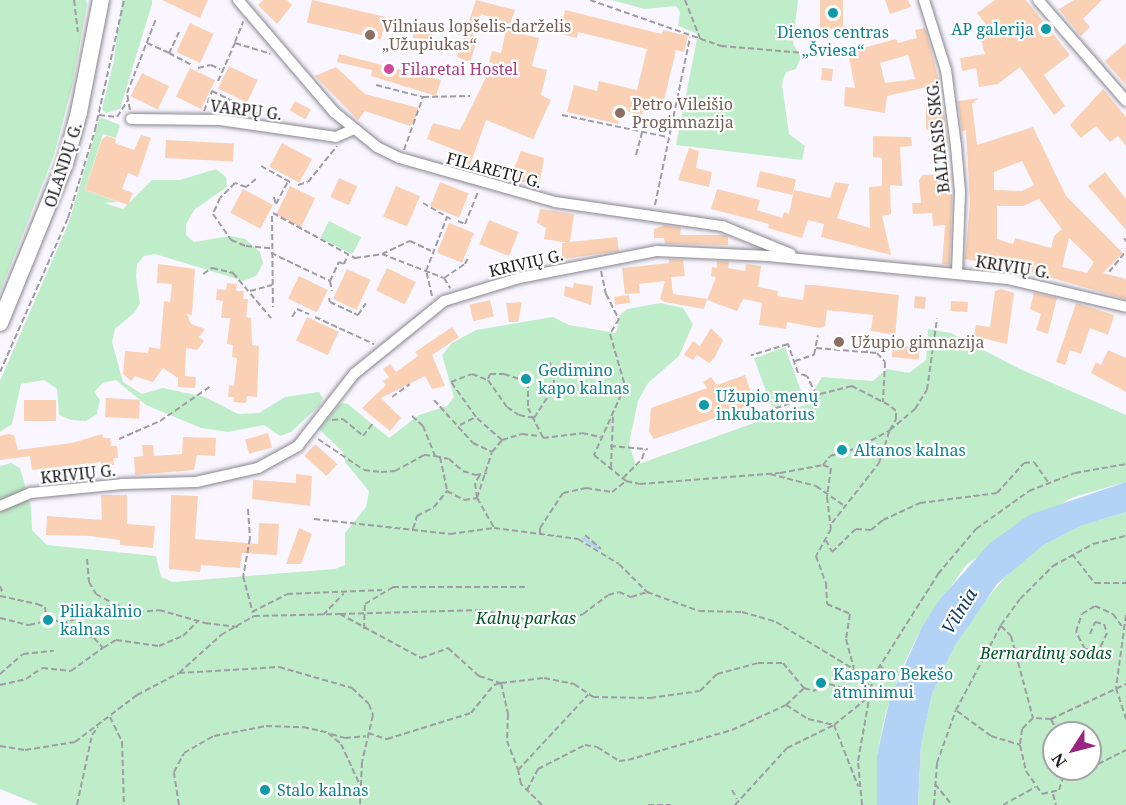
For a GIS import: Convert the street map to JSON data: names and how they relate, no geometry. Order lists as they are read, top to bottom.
{
  "streets": {
    "main road": ["OLANDŲ G."],
    "street": [
      "VARPŲ G.",
      "BALTASIS SKG.",
      "FILARETŲ G.",
      "KRIVIŲ G."
    ]
  },
  "crossings": [
    ["BALTASIS SKG.", "KRIVIŲ G."],
    ["FILARETŲ G.", "KRIVIŲ G."]
  ],
  "water": ["Vilnia"],
  "parks": ["Kalnų parkas", "Bernardinų sodas"],
  "places": [
    "Dienos centras „Šviesa“",
    "AP galerija",
    "Vilniaus lopšelis-darželis „Užupiukas“",
    "Filaretai Hostel",
    "Petro Vileišio Progimnazija",
    "Užupio gimnazija",
    "Gedimino kapo kalnas",
    "Užupio menų inkubatorius",
    "Altanos kalnas",
    "Piliakalnio kalnas",
    "Kasparo Bekešo atminimui",
    "Stalo kalnas"
  ],
  "north": "bottom left"
}
